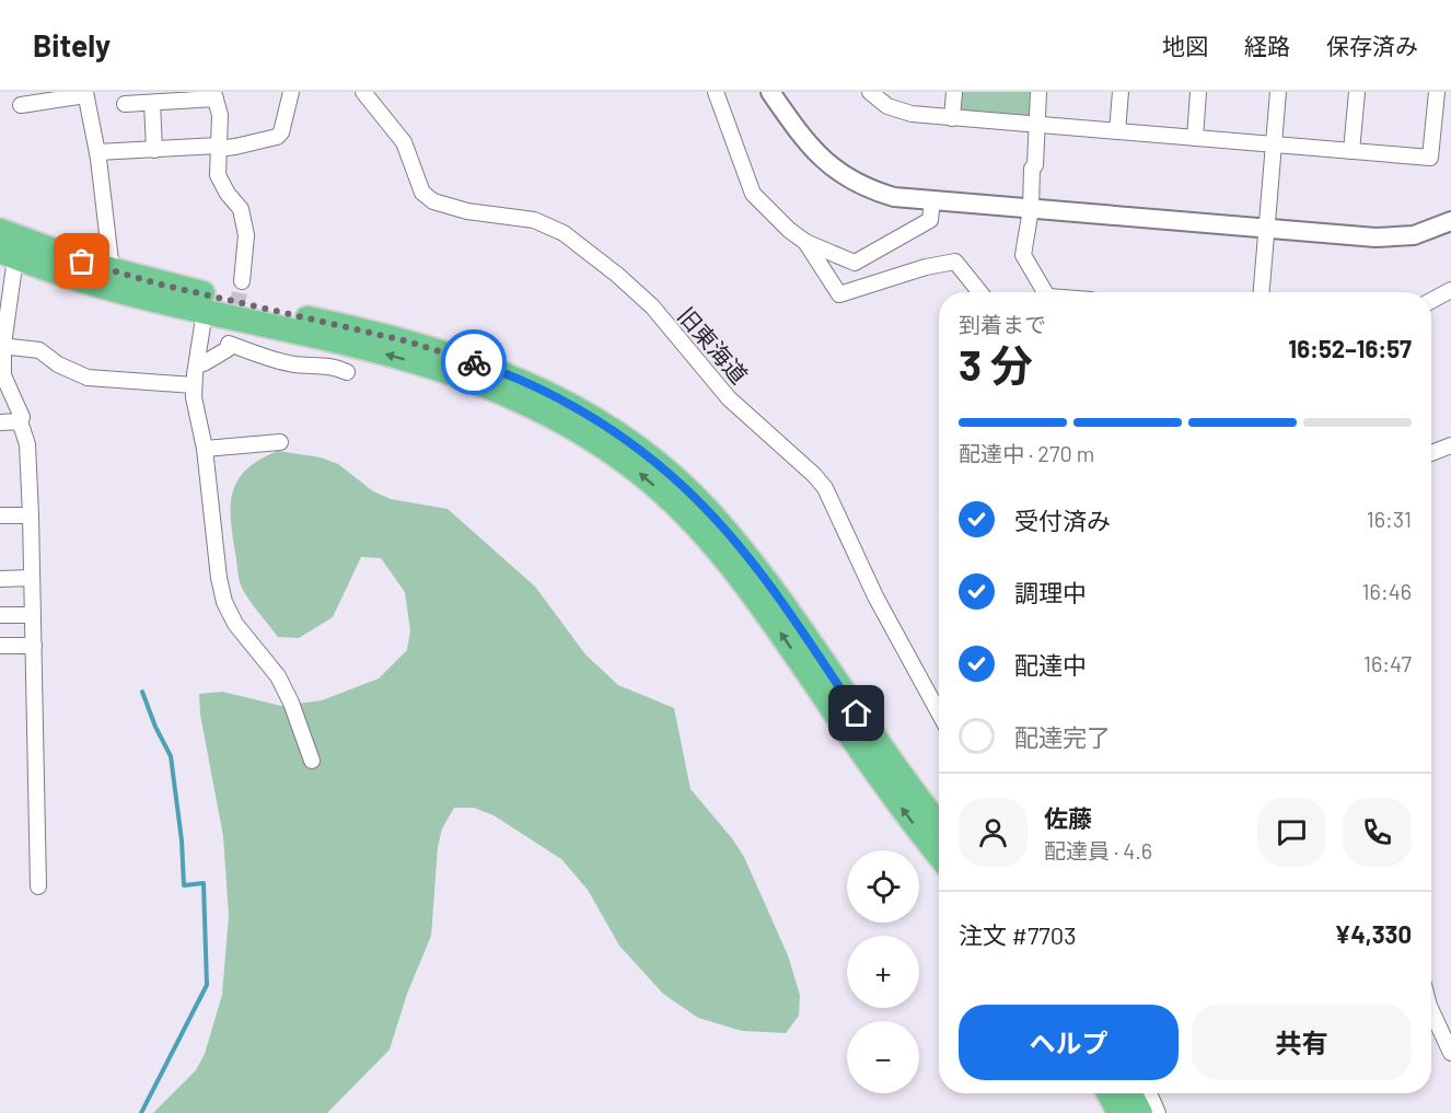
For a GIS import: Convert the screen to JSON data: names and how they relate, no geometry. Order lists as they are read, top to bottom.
{
  "streets": {
    "street": ["旧東海道"]
  },
  "page": {
    "header": "Bitely",
    "nav": ["地図", "経路", "保存済み"],
    "heading": ["3 分", "到着まで", "16:52–16:57"],
    "panel": [
      "佐藤",
      "配達員 · 4.6",
      "注文 #7703",
      "¥4,330"
    ],
    "bar": "配達中 · 270 m",
    "list": [
      ["受付済み", "16:31"],
      ["調理中", "16:46"],
      ["配達中", "16:47"],
      "配達完了"
    ],
    "map_buttons": ["+", "−"],
    "buttons": ["ヘルプ", "共有"]
  }
}
